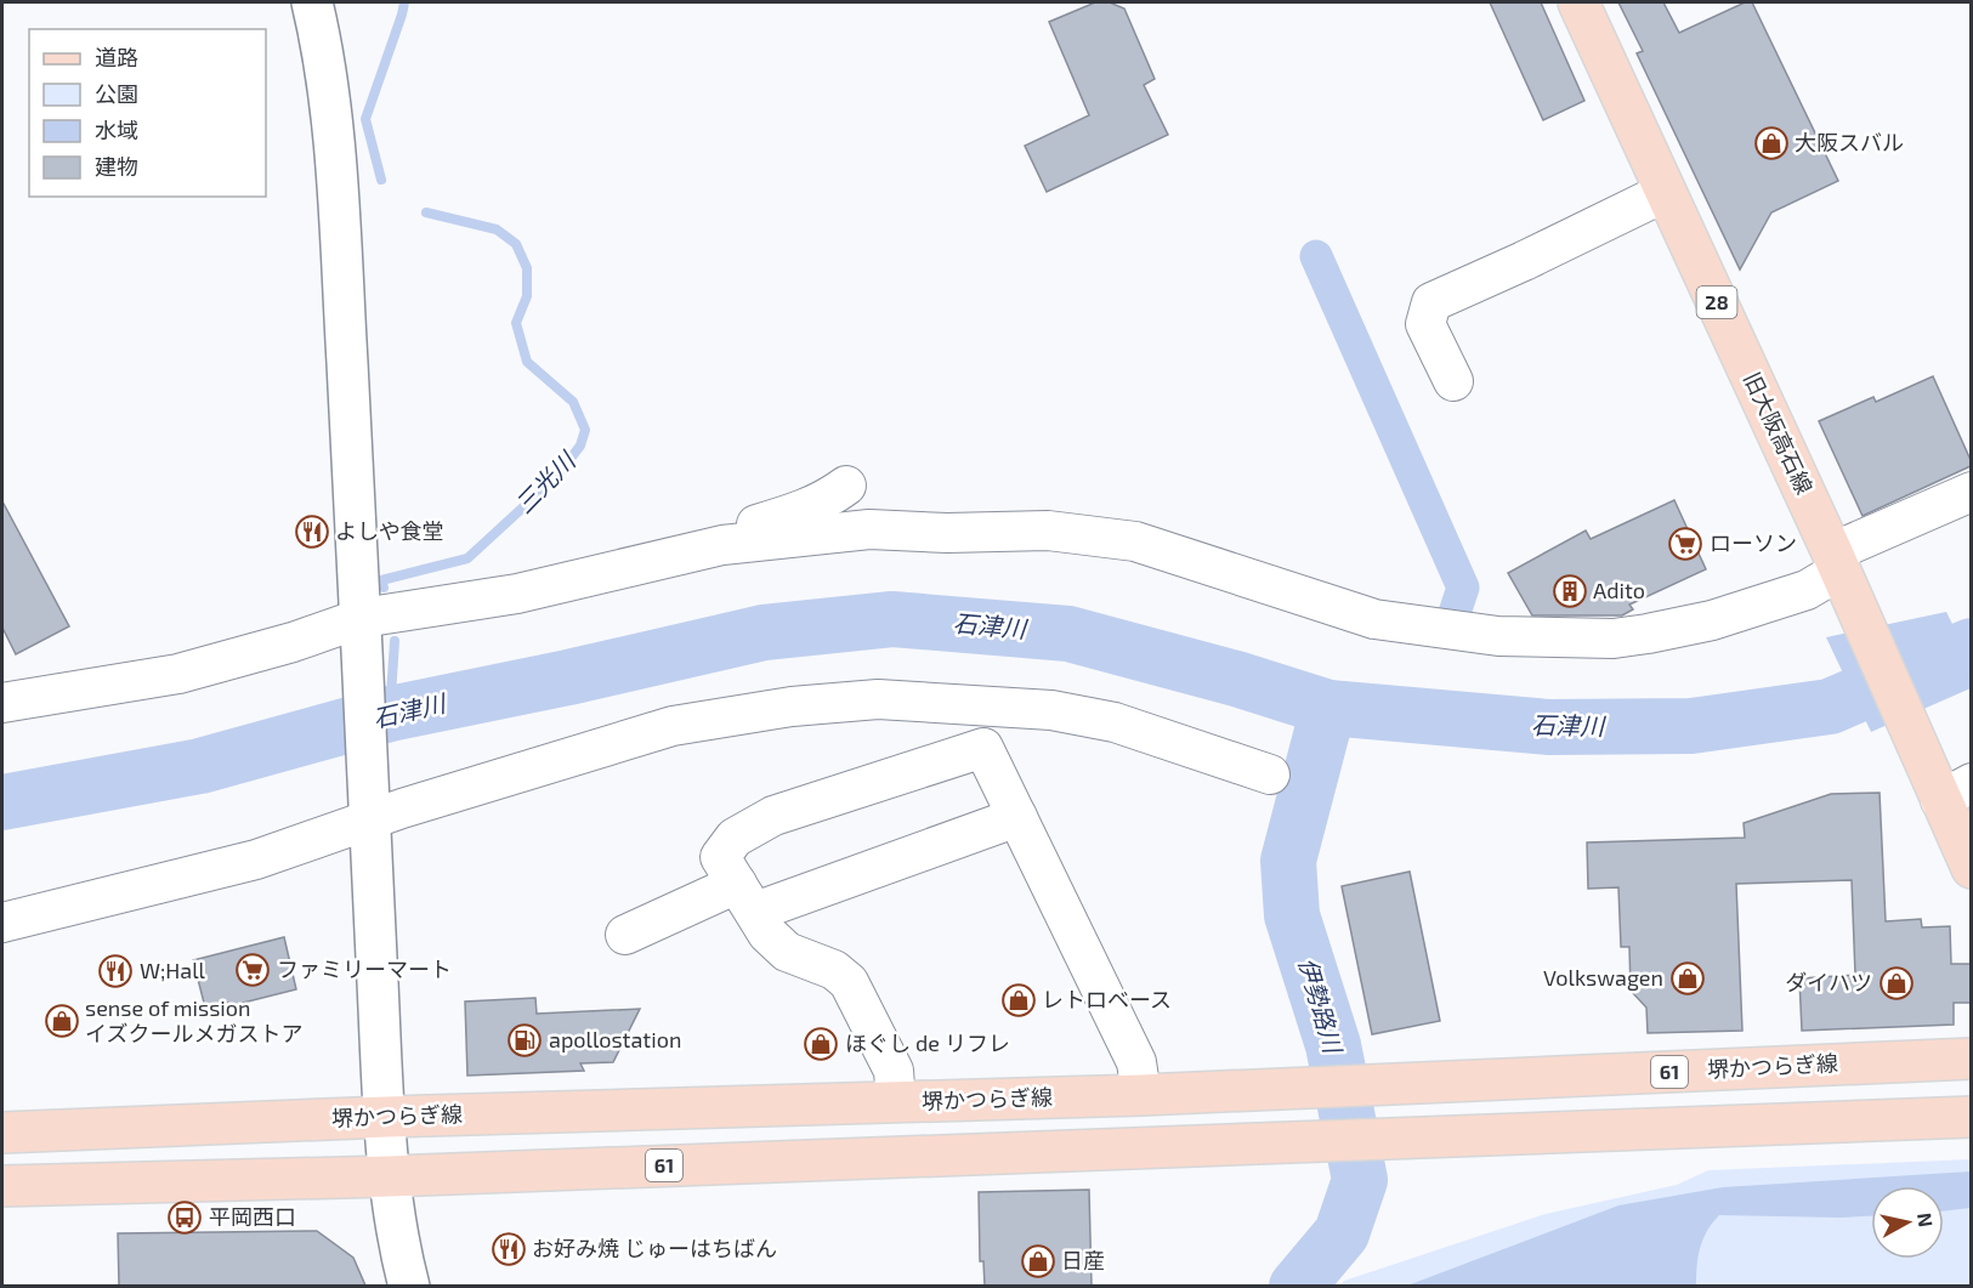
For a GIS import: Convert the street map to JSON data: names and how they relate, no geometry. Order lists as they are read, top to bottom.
{
  "streets": {
    "main road": [
      "28",
      "旧大阪高石線",
      "堺かつらぎ線",
      "61"
    ]
  },
  "water": ["三光川", "石津川", "伊勢路川"],
  "places": {
    "shop": [
      "大阪スバル",
      "Volkswagen",
      "ダイハツ",
      "レトロベース",
      "sense of mission イズクールメガストア",
      "ほぐし de リフレ",
      "日産"
    ],
    "restaurant": ["よしや食堂", "W;Hall", "お好み焼 じゅーはちばん"],
    "supermarket": ["ローソン", "ファミリーマート"],
    "building": ["Adito"],
    "fuel station": ["apollostation"],
    "bus stop": ["平岡西口"]
  },
  "legend": [
    "道路",
    "公園",
    "水域",
    "建物"
  ],
  "north": "right"
}
